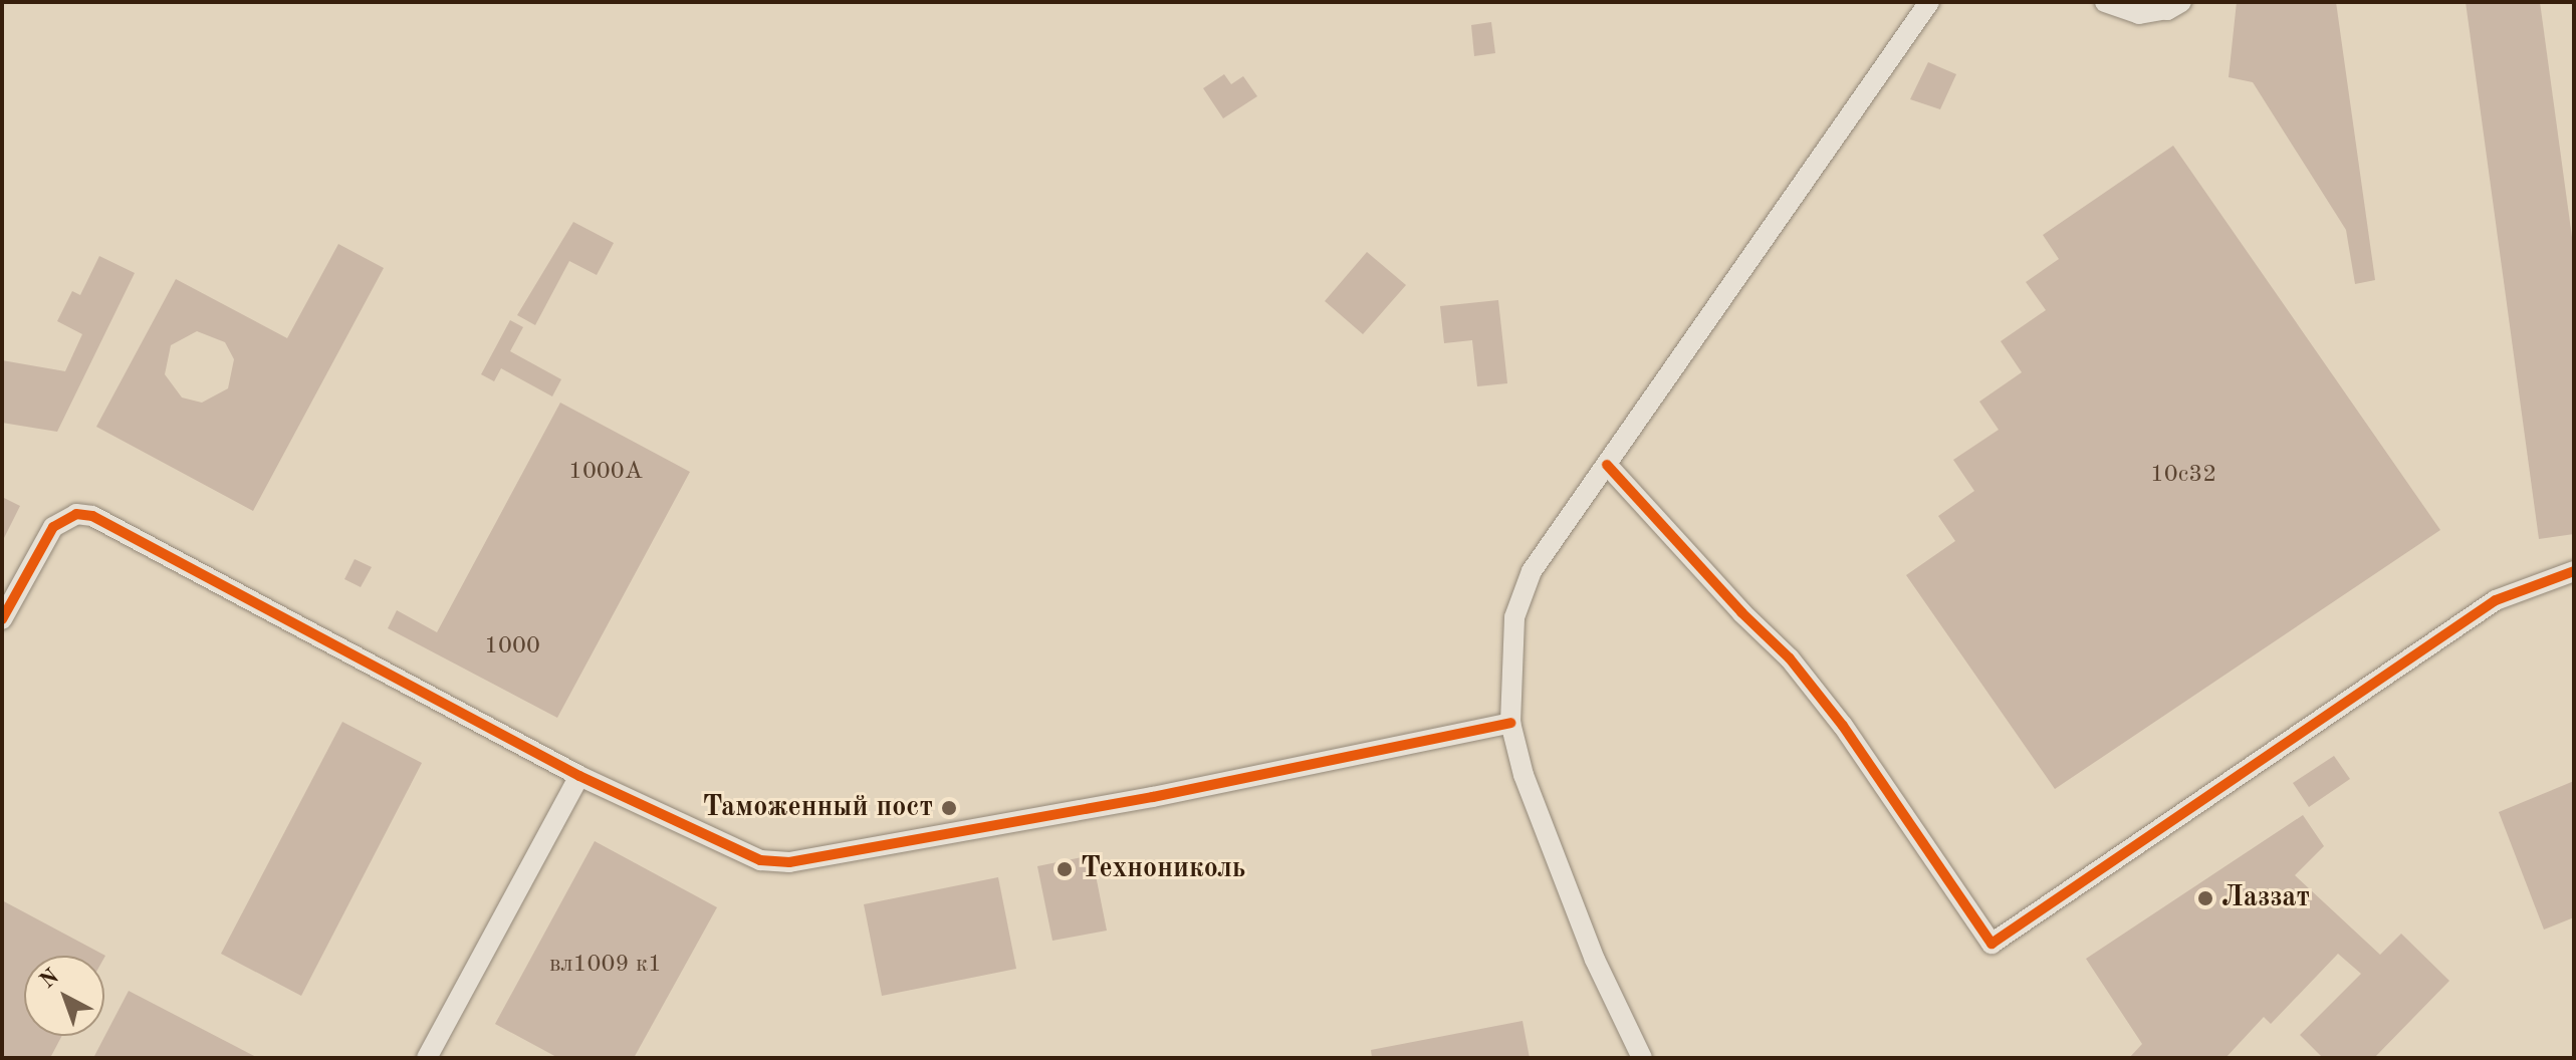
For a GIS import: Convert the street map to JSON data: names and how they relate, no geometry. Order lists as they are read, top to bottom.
{
  "places": ["Таможенный пост", "Технониколь", "Лаззат"],
  "house_numbers": [
    "1000А",
    "10с32",
    "1000",
    "вл1009 к1"
  ],
  "north": "top left"
}
